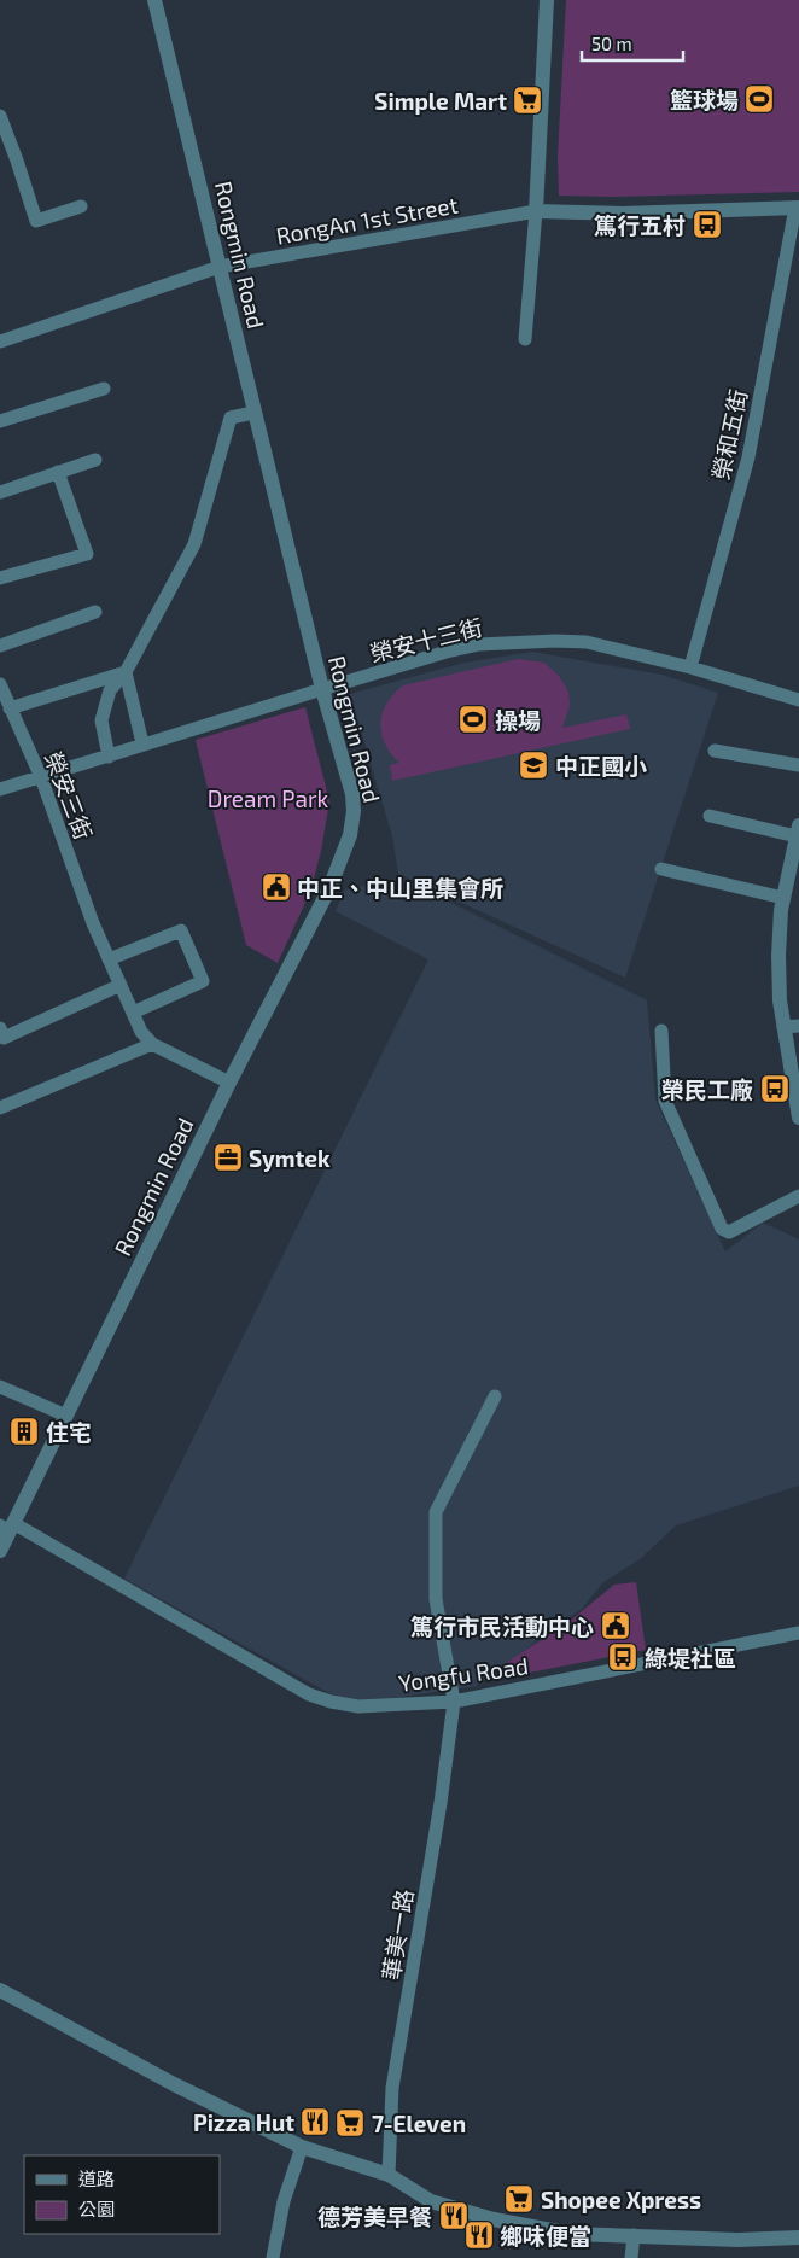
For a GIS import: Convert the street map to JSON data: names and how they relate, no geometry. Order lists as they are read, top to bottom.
{
  "streets": {
    "street": [
      "RongAn 1st Street",
      "Rongmin Road",
      "榮和五街",
      "榮安十三街",
      "榮安三街",
      "Yongfu Road",
      "華美一路"
    ]
  },
  "crossings": [
    ["RongAn 1st Street", "Rongmin Road"],
    ["Rongmin Road", "榮安十三街"],
    ["Rongmin Road", "Yongfu Road"],
    ["榮和五街", "榮安十三街"],
    ["榮安十三街", "榮安三街"],
    ["Yongfu Road", "華美一路"]
  ],
  "parks": ["Dream Park"],
  "places": {
    "sports": ["籃球場", "操場"],
    "supermarket": ["Simple Mart", "7-Eleven", "Shopee Xpress"],
    "bus stop": ["篤行五村", "榮民工廠", "綠堤社區"],
    "school or university": ["中正國小"],
    "public building": ["中正、中山里集會所", "篤行市民活動中心"],
    "office": ["Symtek"],
    "building": ["住宅"],
    "restaurant": ["Pizza Hut", "德芳美早餐", "鄉味便當"]
  },
  "legend": ["道路", "公園"],
  "scale_bar": "50 m"
}
